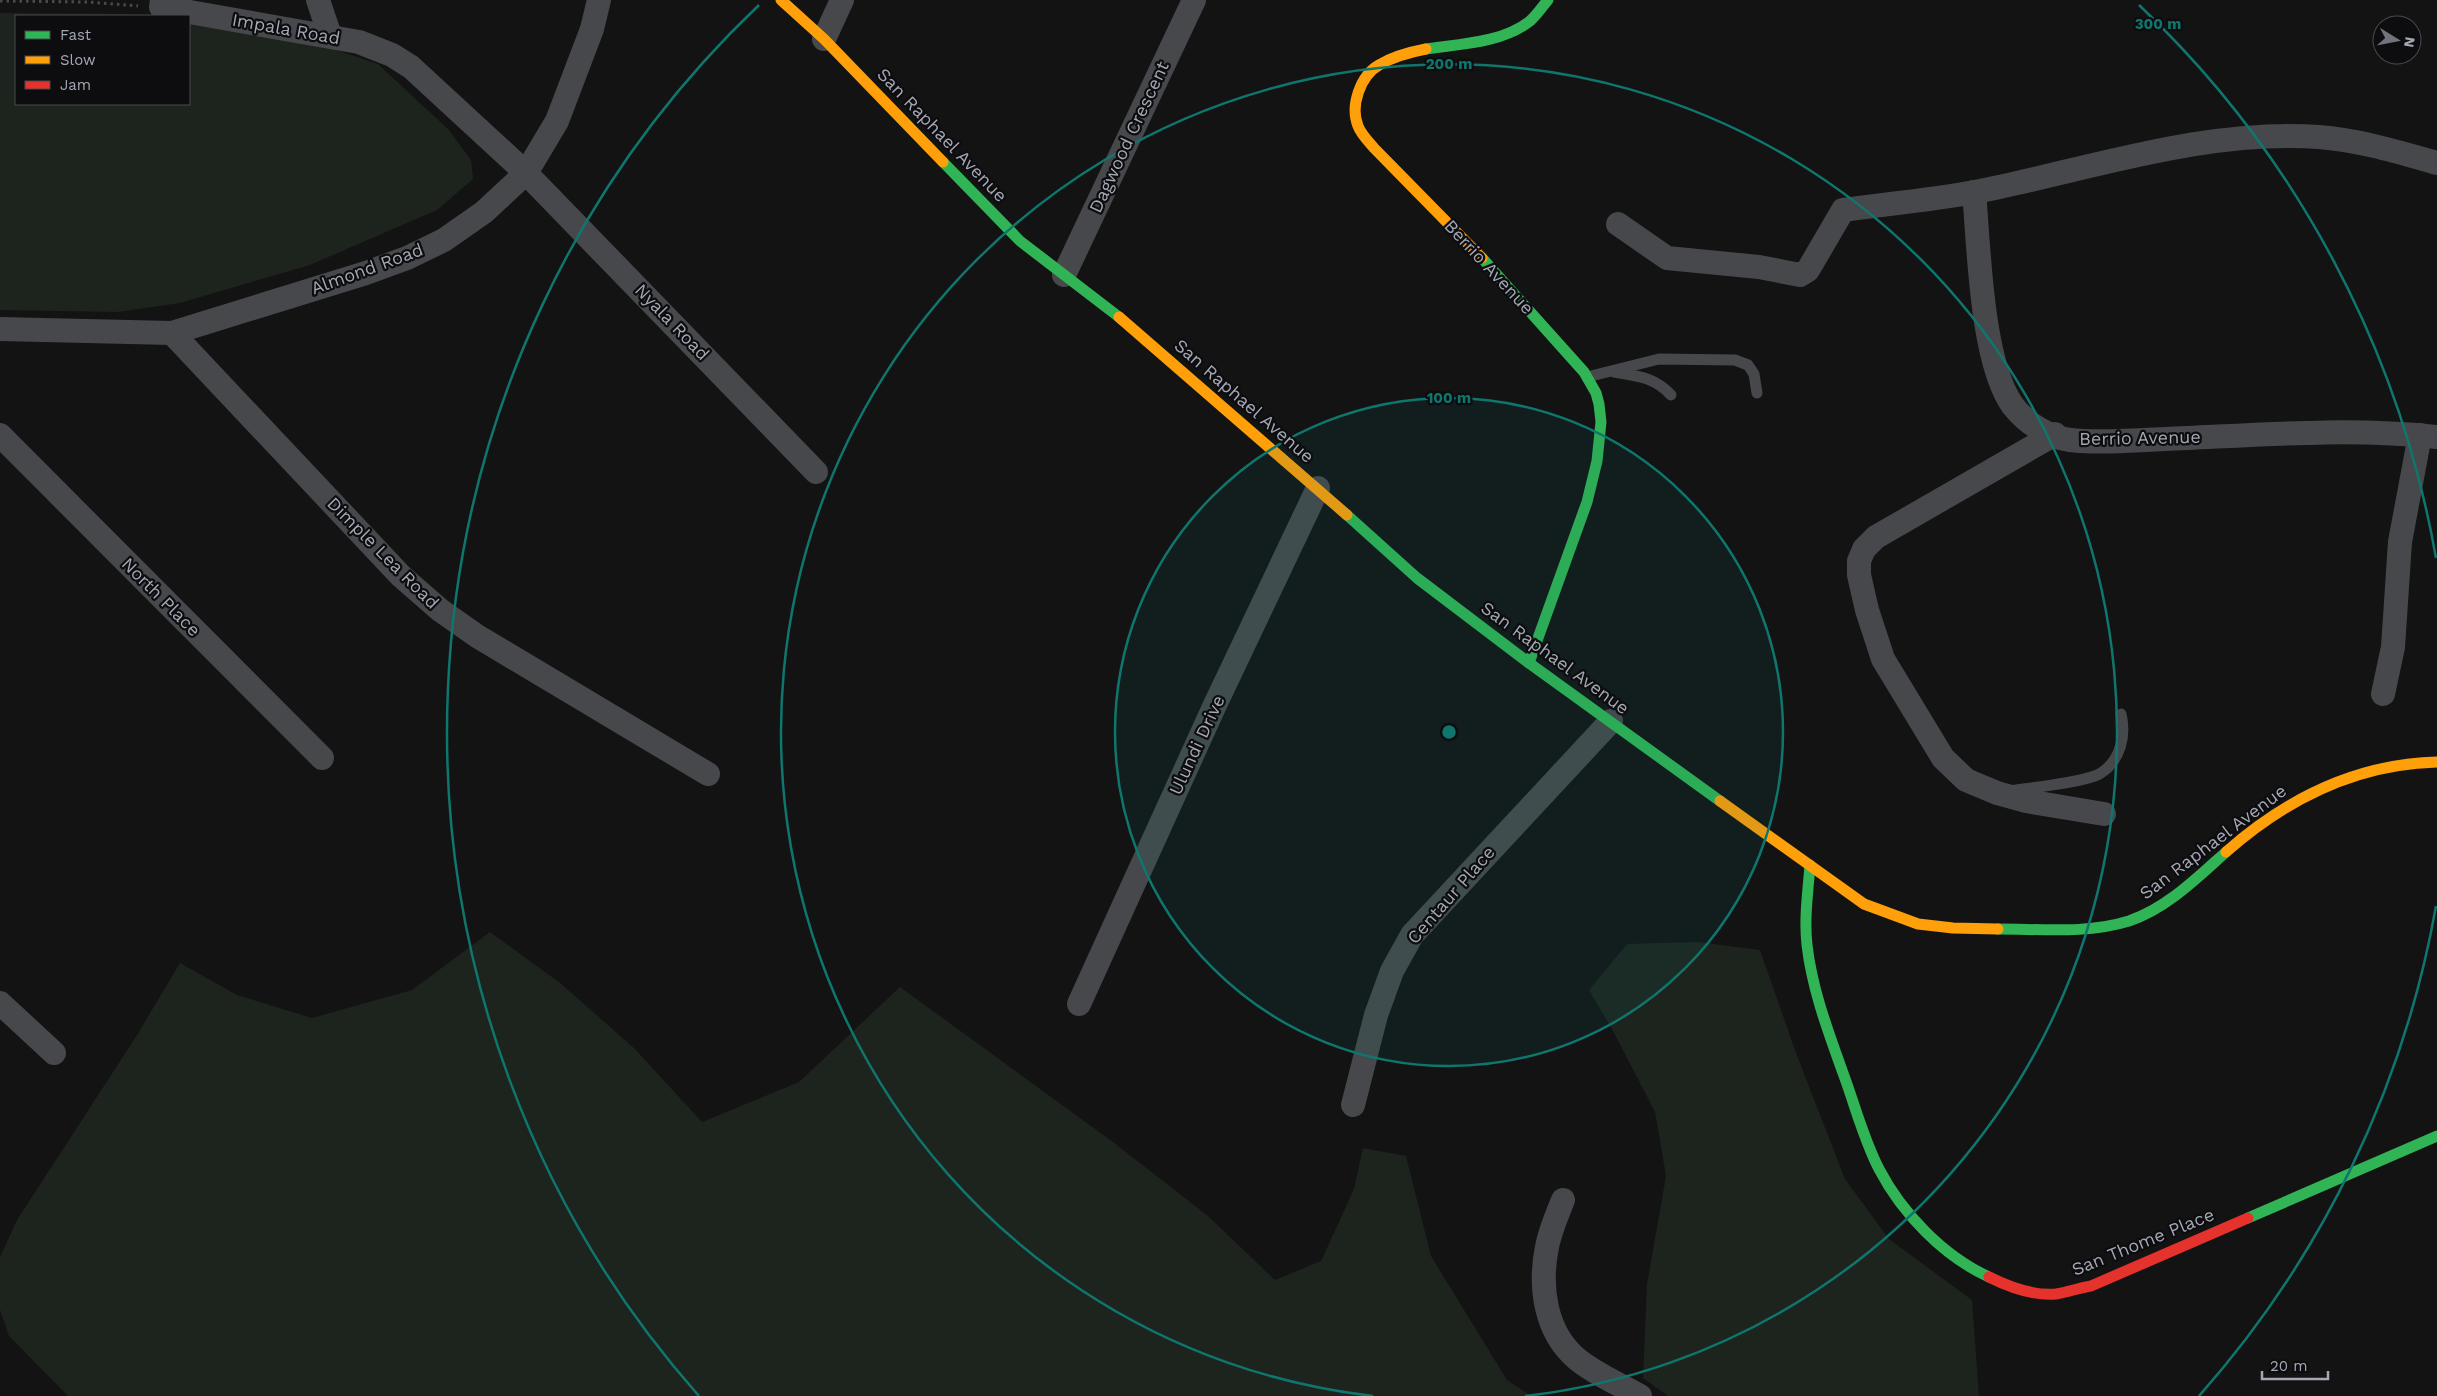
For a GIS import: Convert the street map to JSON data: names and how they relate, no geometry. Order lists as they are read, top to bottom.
{
  "streets": {
    "street": [
      "Impala Road",
      "San Raphael Avenue",
      "Dagwood Crescent",
      "Berrio Avenue",
      "Almond Road",
      "Nyala Road",
      "Dimple Lea Road",
      "North Place",
      "Ulundi Drive",
      "Centaur Place",
      "San Thome Place"
    ]
  },
  "crossings": [
    ["Impala Road", "Almond Road"],
    ["Impala Road", "Nyala Road"],
    ["San Raphael Avenue", "Dagwood Crescent"],
    ["San Raphael Avenue", "Berrio Avenue"],
    ["San Raphael Avenue", "Ulundi Drive"],
    ["San Raphael Avenue", "Centaur Place"],
    ["San Raphael Avenue", "San Thome Place"],
    ["Almond Road", "Nyala Road"],
    ["Almond Road", "Dimple Lea Road"]
  ],
  "legend": ["Fast", "Slow", "Jam"],
  "scale_bar": "20 m",
  "north": "right",
  "rings": ["300 m", "200 m", "100 m"]
}
